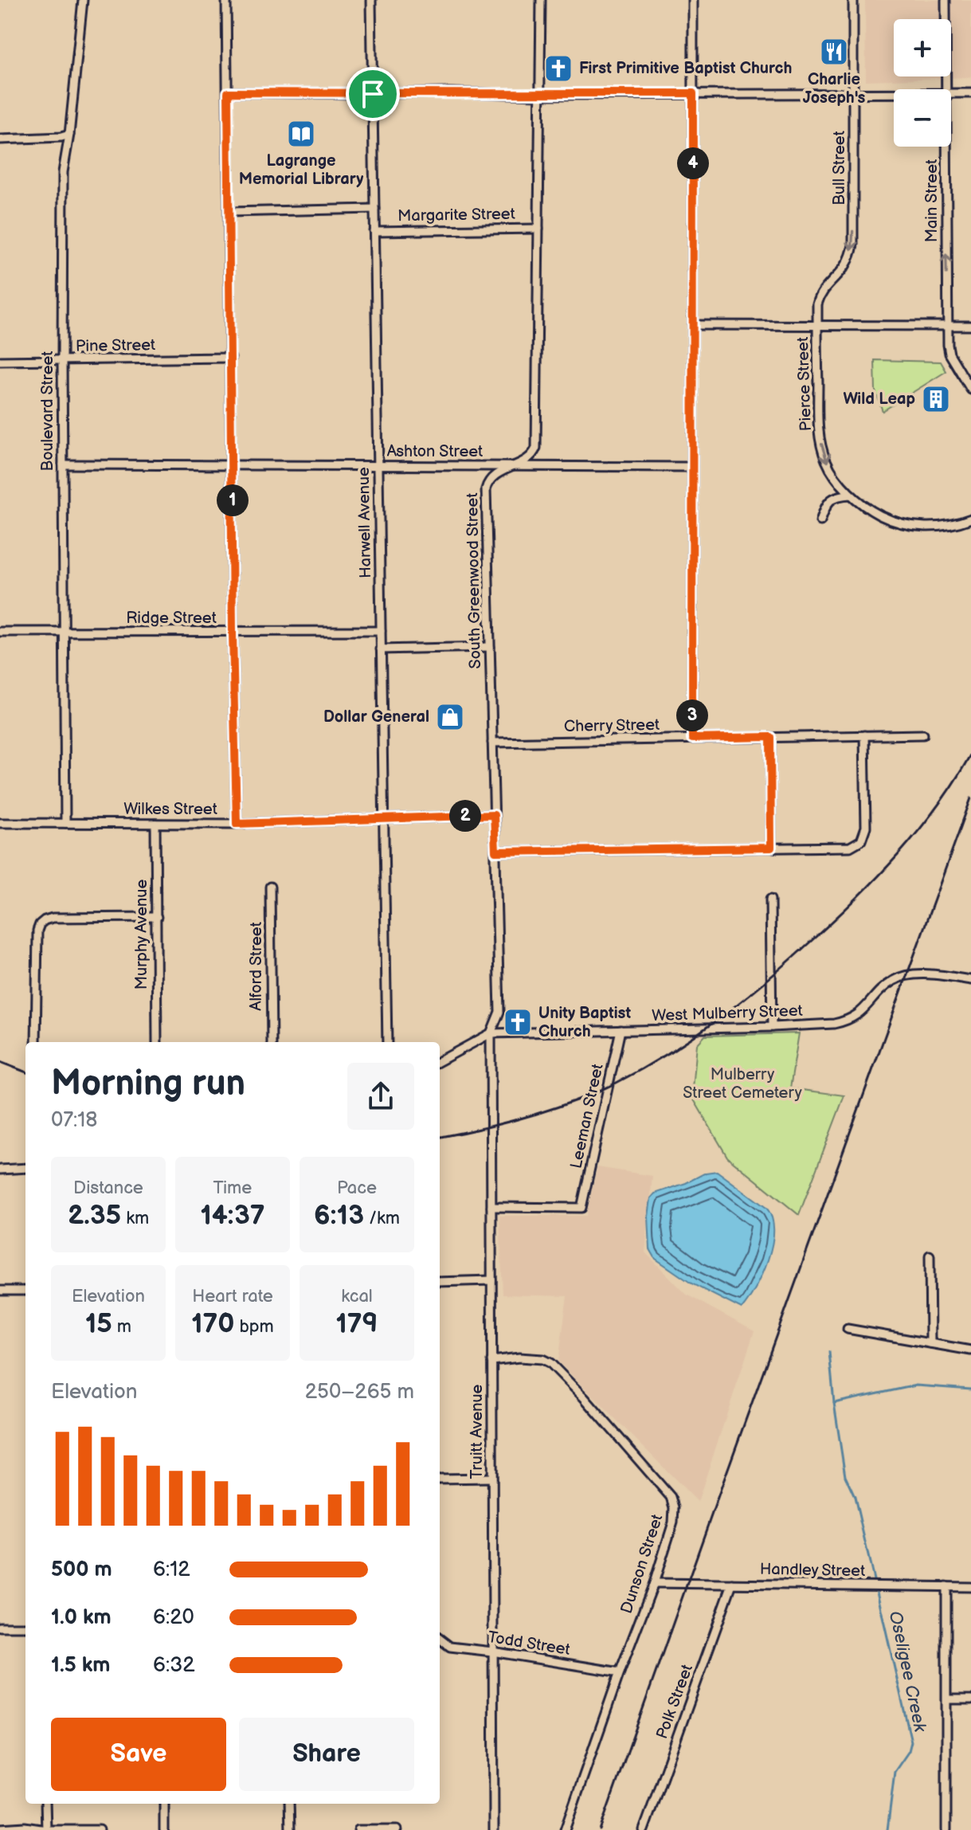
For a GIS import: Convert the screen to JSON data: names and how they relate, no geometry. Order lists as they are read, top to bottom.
{
  "streets": {
    "street": [
      "Bull Street",
      "Main Street",
      "Margarite Street",
      "Pine Street",
      "Pierce Street",
      "Boulevard Street",
      "Ashton Street",
      "Harwell Avenue",
      "South Greenwood Street",
      "Ridge Street",
      "Cherry Street",
      "Wilkes Street",
      "Murphy Avenue",
      "Alford Street",
      "West Mulberry Street",
      "Leeman Street",
      "Truitt Avenue",
      "Dunson Street",
      "Handley Street",
      "Todd Street",
      "Polk Street"
    ]
  },
  "crossings": [
    ["Bull Street", "Pierce Street"],
    ["Margarite Street", "Harwell Avenue"],
    ["Margarite Street", "South Greenwood Street"],
    ["Pine Street", "Boulevard Street"],
    ["Boulevard Street", "Ashton Street"],
    ["Boulevard Street", "Ridge Street"],
    ["Boulevard Street", "Wilkes Street"],
    ["Ashton Street", "Harwell Avenue"],
    ["Ashton Street", "South Greenwood Street"],
    ["Harwell Avenue", "Ridge Street"],
    ["Harwell Avenue", "Wilkes Street"],
    ["South Greenwood Street", "Cherry Street"],
    ["South Greenwood Street", "Wilkes Street"],
    ["South Greenwood Street", "West Mulberry Street"],
    ["South Greenwood Street", "Truitt Avenue"],
    ["Wilkes Street", "Murphy Avenue"],
    ["West Mulberry Street", "Leeman Street"],
    ["West Mulberry Street", "Truitt Avenue"],
    ["Leeman Street", "Truitt Avenue"],
    ["Truitt Avenue", "Dunson Street"],
    ["Truitt Avenue", "Todd Street"],
    ["Dunson Street", "Handley Street"],
    ["Dunson Street", "Todd Street"],
    ["Handley Street", "Polk Street"]
  ],
  "one_way": ["Bull Street", "Main Street", "Pierce Street"],
  "water": ["Oseligee Creek"],
  "parks": ["Mulberry Street Cemetery"],
  "places": {
    "restaurant": ["Charlie Joseph's"],
    "church": ["First Primitive Baptist Church", "Unity Baptist Church"],
    "library": ["Lagrange Memorial Library"],
    "building": ["Wild Leap"],
    "shop": ["Dollar General"]
  },
  "page": {
    "map_buttons": ["+", "−"],
    "pins": [
      "4",
      "1",
      "3",
      "2"
    ],
    "heading": ["Morning run", "07:18"],
    "stats": [
      ["Distance", "2.35 km"],
      ["Time", "14:37"],
      ["Pace", "6:13 /km"],
      ["Elevation", "15 m"],
      ["Heart rate", "170 bpm"],
      ["kcal", "179"]
    ],
    "chart": ["Elevation", "250–265 m"],
    "list": [
      {
        "name": "500 m",
        "note": "6:12"
      },
      {
        "name": "1.0 km",
        "note": "6:20"
      },
      {
        "name": "1.5 km",
        "note": "6:32"
      }
    ],
    "buttons": ["Save", "Share"]
  }
}
